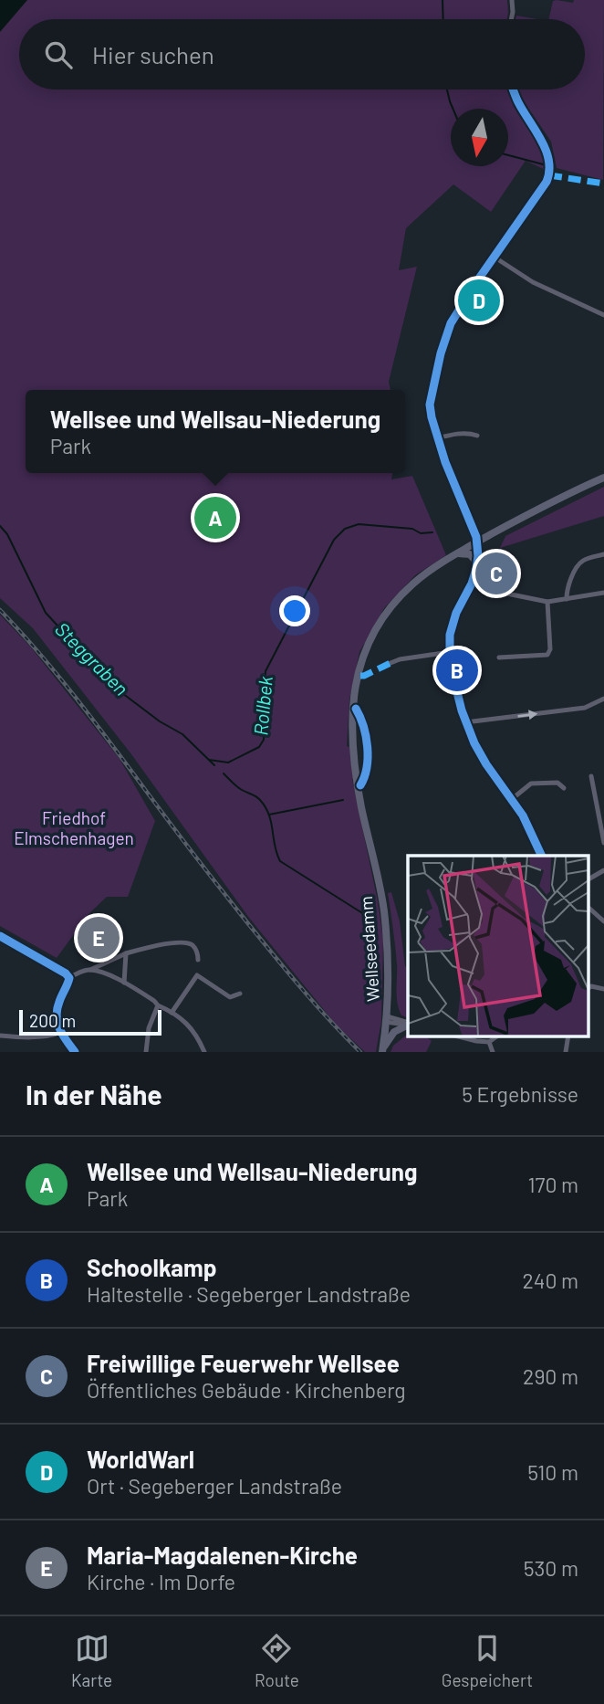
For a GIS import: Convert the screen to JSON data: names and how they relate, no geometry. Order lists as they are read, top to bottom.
{
  "streets": {
    "main road": ["Wellseedamm"]
  },
  "water": ["Steggraben", "Rollbek"],
  "parks": ["Friedhof Elmschenhagen"],
  "scale_bar": "200 m",
  "north": "bottom",
  "page": {
    "search": "Hier suchen",
    "pins": [
      "D",
      "A",
      "C",
      "B",
      "E"
    ],
    "popup": ["Wellsee und Wellsau-Niederung", "Park"],
    "scale": "200 m",
    "heading": ["In der Nähe", "5 Ergebnisse"],
    "list": [
      {
        "mark": "A",
        "name": "Wellsee und Wellsau-Niederung",
        "note": "Park",
        "value": "170 m"
      },
      {
        "mark": "B",
        "name": "Schoolkamp",
        "note": "Haltestelle · Segeberger Landstraße",
        "value": "240 m"
      },
      {
        "mark": "C",
        "name": "Freiwillige Feuerwehr Wellsee",
        "note": "Öffentliches Gebäude · Kirchenberg",
        "value": "290 m"
      },
      {
        "mark": "D",
        "name": "WorldWarI",
        "note": "Ort · Segeberger Landstraße",
        "value": "510 m"
      },
      {
        "mark": "E",
        "name": "Maria-Magdalenen-Kirche",
        "note": "Kirche · Im Dorfe",
        "value": "530 m"
      }
    ],
    "nav": ["Karte", "Route", "Gespeichert"]
  }
}
